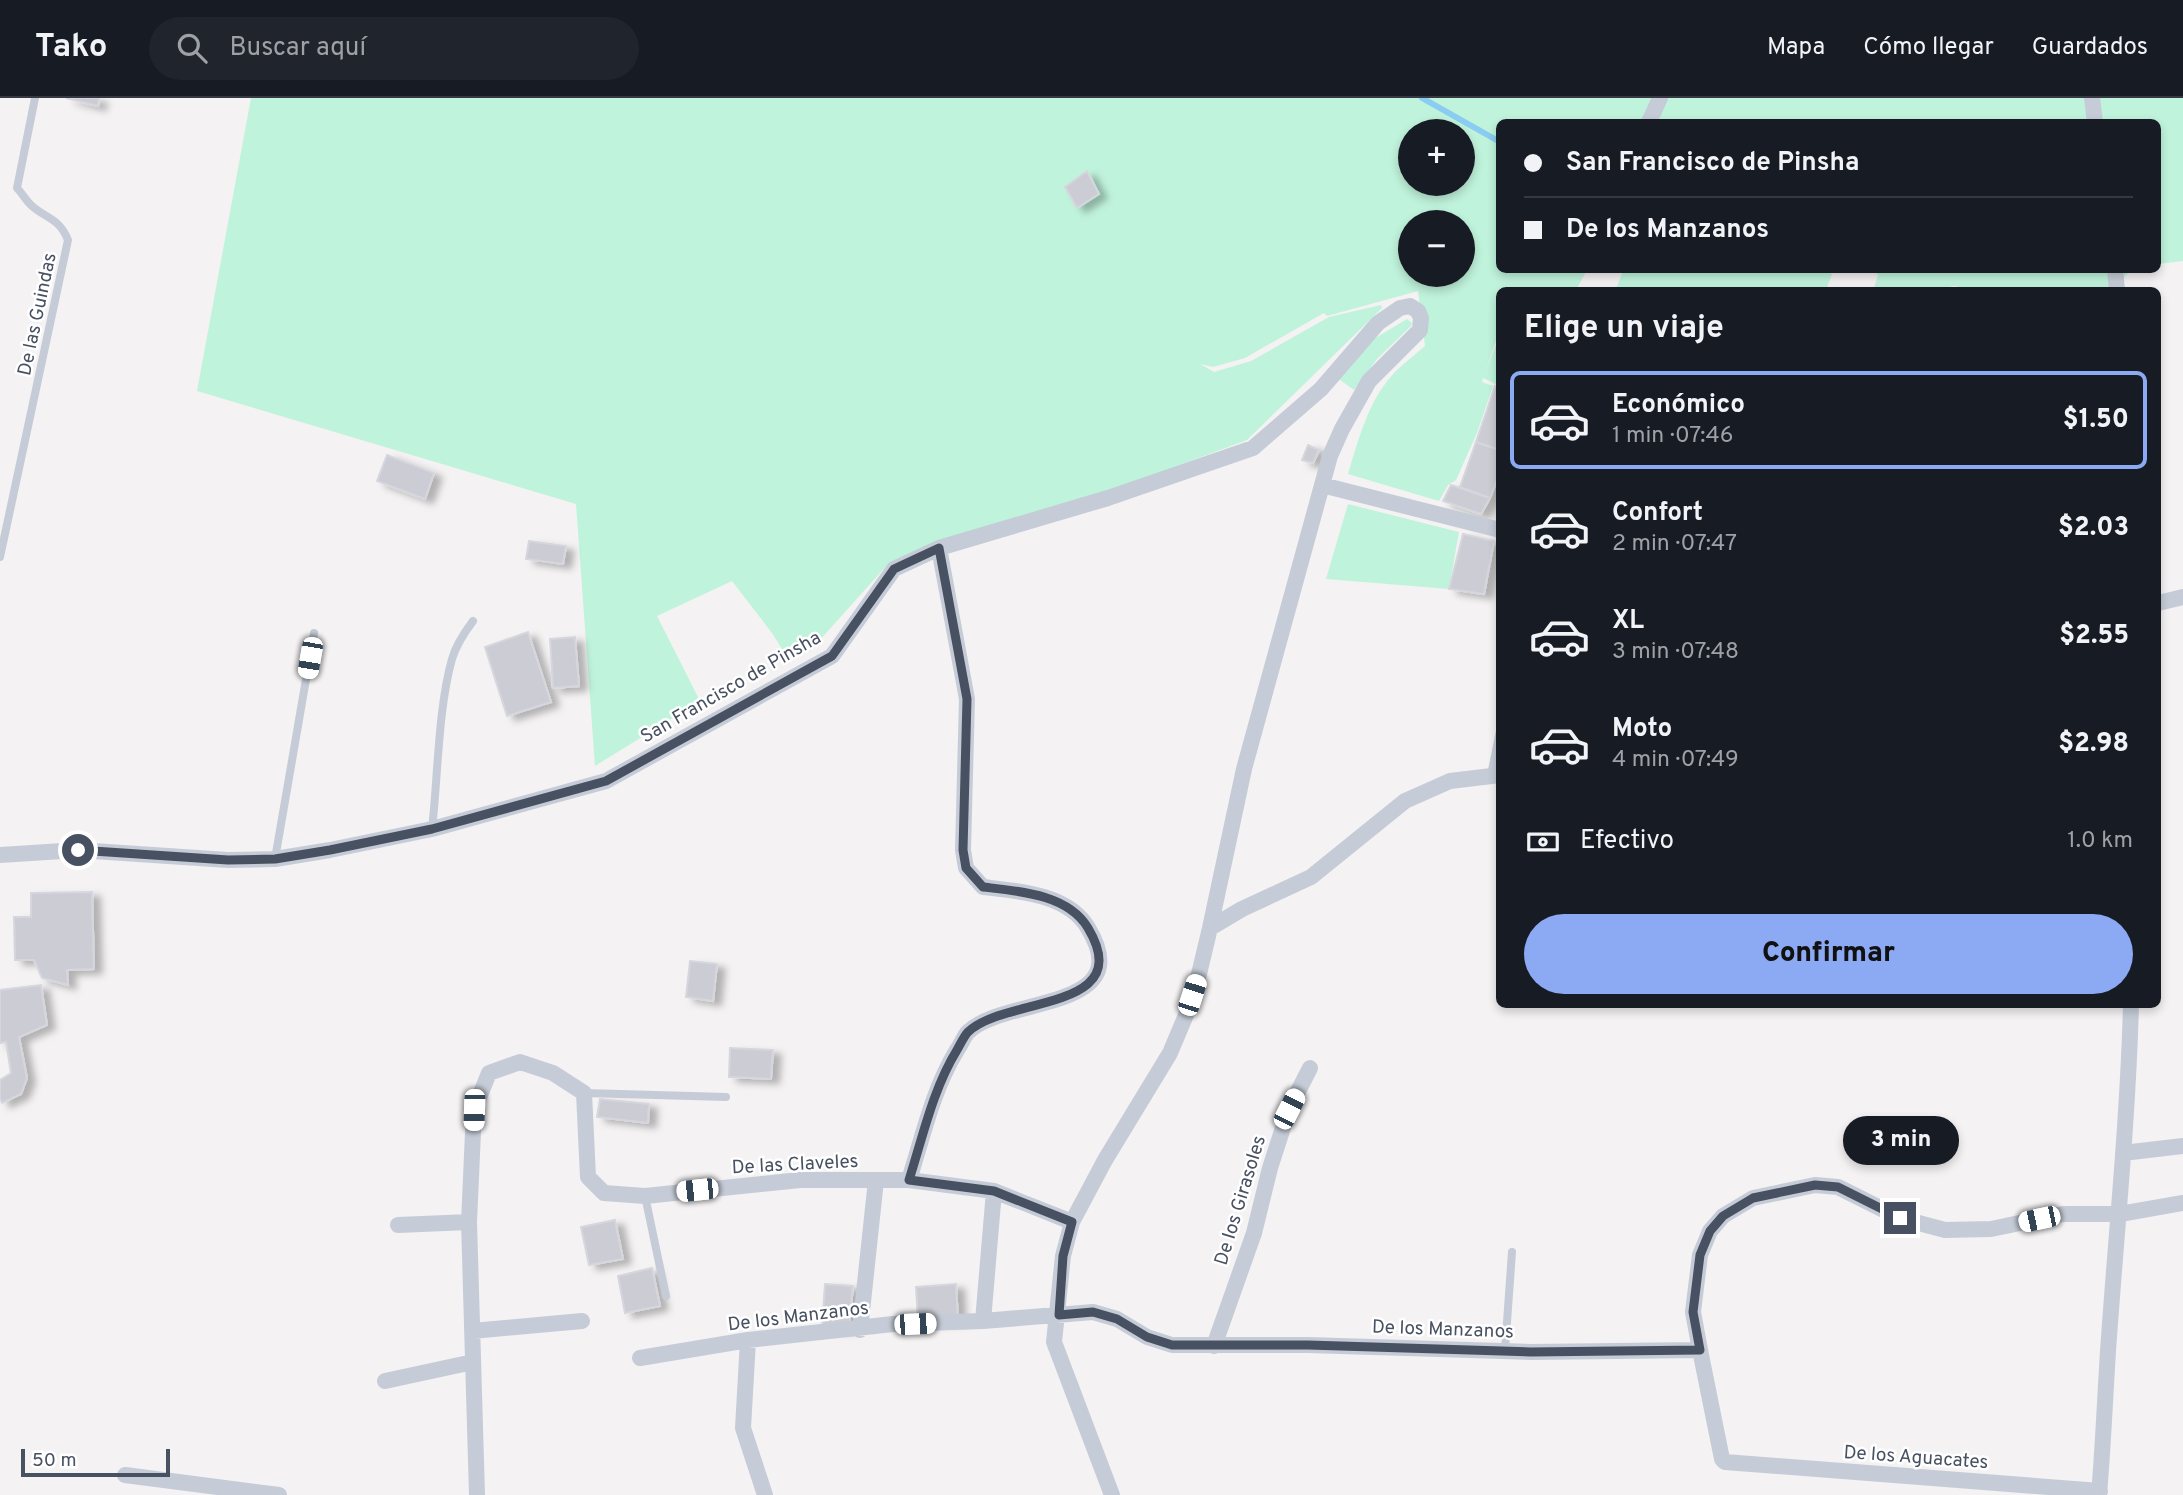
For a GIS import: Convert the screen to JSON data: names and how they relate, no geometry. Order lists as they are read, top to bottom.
{
  "streets": {
    "street": [
      "San Francisco de Pinsha",
      "De las Claveles",
      "De los Girasoles",
      "De los Manzanos",
      "De los Aguacates"
    ],
    "lane": ["De las Guindas"]
  },
  "crossings": [
    ["De los Girasoles", "De los Manzanos"],
    ["De los Manzanos", "De los Aguacates"]
  ],
  "scale_bar": "50 m",
  "page": {
    "header": "Tako",
    "search": "Buscar aquí",
    "nav": ["Mapa", "Cómo llegar", "Guardados"],
    "map_buttons": ["+", "−"],
    "banner": ["San Francisco de Pinsha", "De los Manzanos"],
    "heading": "Elige un viaje",
    "list": [
      {
        "name": "Económico",
        "note": "1 min · 07:46",
        "value": "$1.50"
      },
      {
        "name": "Confort",
        "note": "2 min · 07:47",
        "value": "$2.03"
      },
      {
        "name": "XL",
        "note": "3 min · 07:48",
        "value": "$2.55"
      },
      {
        "name": "Moto",
        "note": "4 min · 07:49",
        "value": "$2.98"
      }
    ],
    "pay": ["Efectivo", "1.0 km"],
    "buttons": "Confirmar",
    "bubble": "3 min",
    "scale": "50 m"
  }
}
